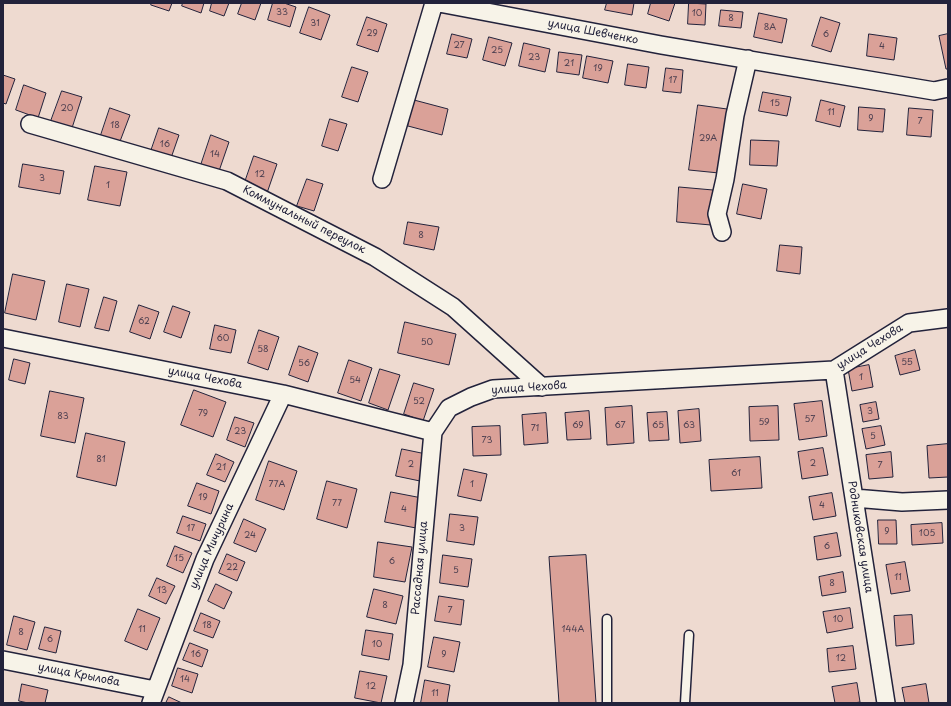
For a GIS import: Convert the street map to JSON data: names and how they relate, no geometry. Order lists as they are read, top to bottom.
{
  "streets": {
    "street": [
      "улица Шевченко",
      "Коммунальный переулок",
      "улица Чехова",
      "Родниковская улица",
      "улица Мичурина",
      "Рассадная улица",
      "улица Крылова"
    ]
  },
  "crossings": [
    ["Коммунальный переулок", "улица Чехова"],
    ["улица Чехова", "Родниковская улица"],
    ["улица Чехова", "улица Мичурина"],
    ["улица Чехова", "Рассадная улица"],
    ["улица Мичурина", "улица Крылова"]
  ],
  "house_numbers": [
    "33",
    "10",
    "8",
    "31",
    "8А",
    "29",
    "6",
    "27",
    "4",
    "25",
    "23",
    "21",
    "19",
    "17",
    "15",
    "20",
    "11",
    "9",
    "7",
    "18",
    "29А",
    "16",
    "14",
    "12",
    "3",
    "1",
    "8",
    "62",
    "60",
    "50",
    "58",
    "55",
    "56",
    "1",
    "54",
    "52",
    "3",
    "79",
    "83",
    "57",
    "59",
    "69",
    "67",
    "65",
    "63",
    "71",
    "23",
    "5",
    "73",
    "81",
    "2",
    "2",
    "7",
    "21",
    "61",
    "77А",
    "1",
    "19",
    "77",
    "4",
    "4",
    "17",
    "3",
    "9",
    "105",
    "24",
    "6",
    "15",
    "6",
    "22",
    "5",
    "11",
    "8",
    "13",
    "8",
    "7",
    "10",
    "18",
    "11",
    "144А",
    "8",
    "6",
    "10",
    "16",
    "9",
    "12",
    "14",
    "12",
    "11"
  ]
}
